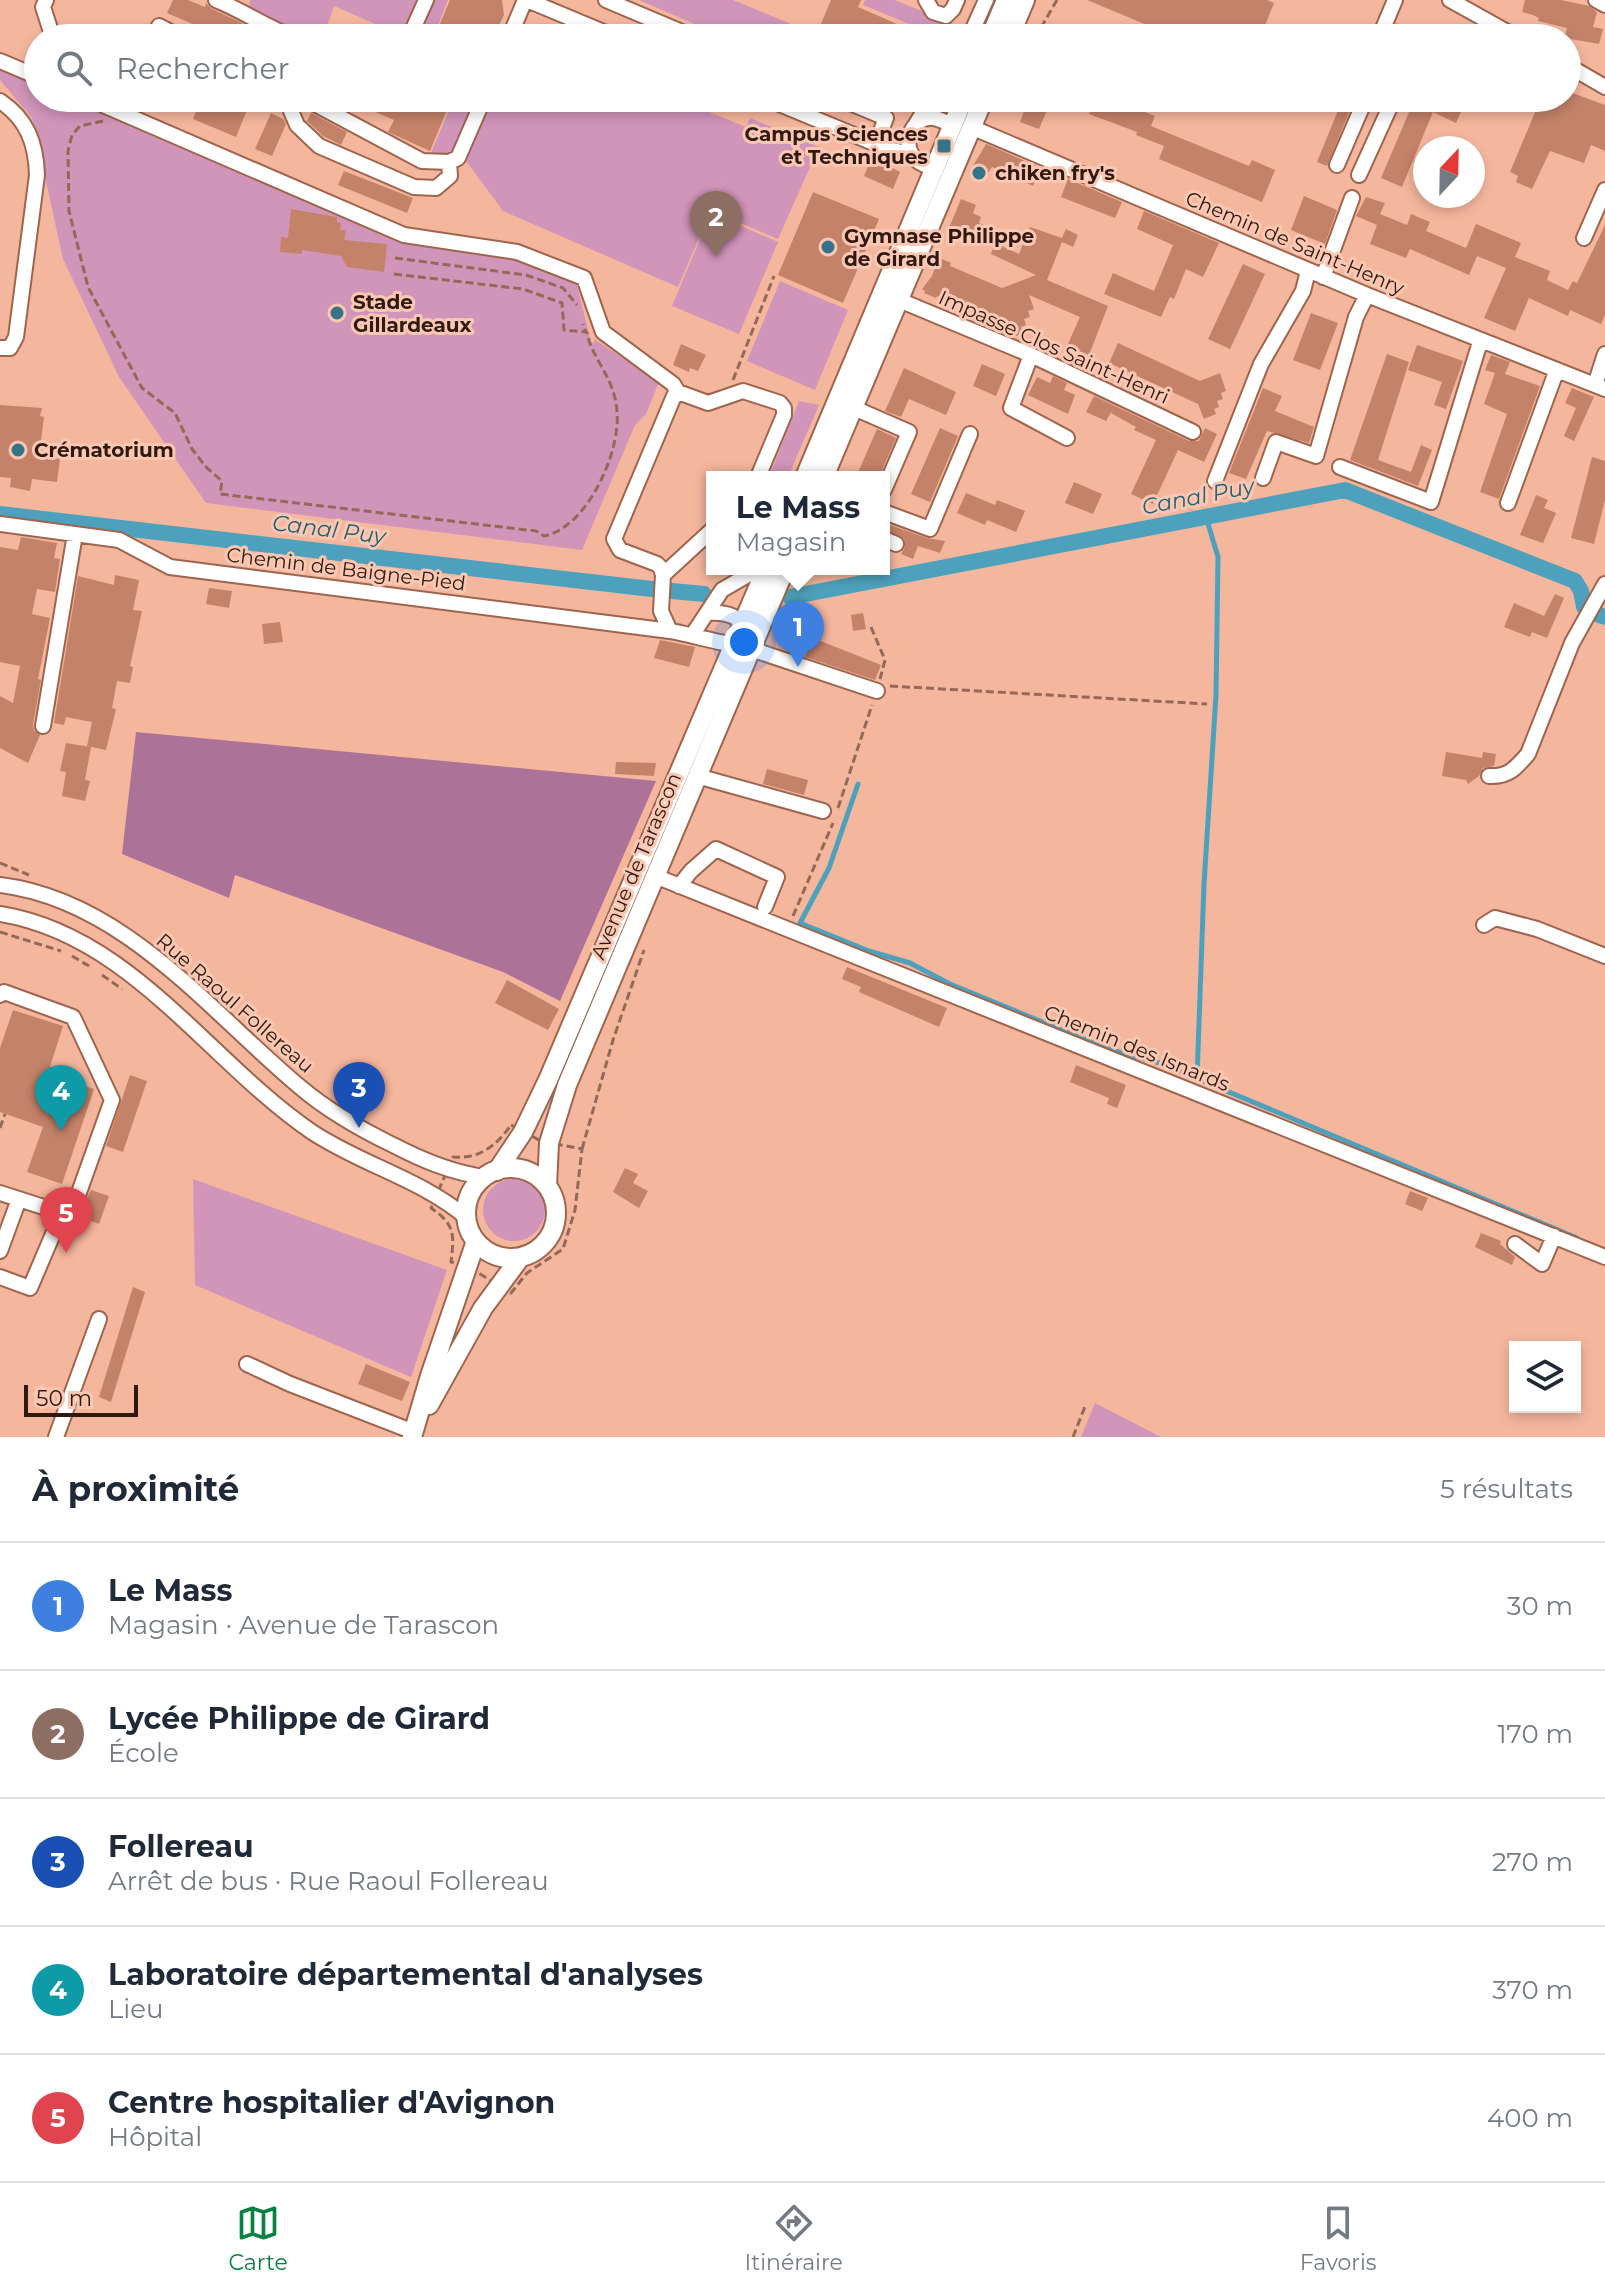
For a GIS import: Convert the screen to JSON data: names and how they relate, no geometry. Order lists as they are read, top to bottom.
{
  "streets": {
    "main road": ["Avenue de Tarascon"],
    "street": [
      "Chemin de Saint-Henry",
      "Impasse Clos Saint-Henri",
      "Chemin de Baigne-Pied",
      "Rue Raoul Follereau",
      "Chemin des Isnards"
    ]
  },
  "crossings": [
    ["Chemin de Baigne-Pied", "Avenue de Tarascon"],
    ["Avenue de Tarascon", "Rue Raoul Follereau"],
    ["Avenue de Tarascon", "Chemin des Isnards"]
  ],
  "water": ["Canal Puy"],
  "places": {
    "transit": ["Campus Sciences et Techniques"],
    "other": [
      "chiken fry's",
      "Gymnase Philippe de Girard",
      "Stade Gillardeaux",
      "Crématorium"
    ]
  },
  "scale_bar": "50 m",
  "north": "top",
  "page": {
    "search": "Rechercher",
    "pins": [
      "2",
      "1",
      "3",
      "4",
      "5"
    ],
    "popup": ["Le Mass", "Magasin"],
    "scale": "50 m",
    "heading": ["À proximité", "5 résultats"],
    "list": [
      {
        "mark": "1",
        "name": "Le Mass",
        "note": "Magasin · Avenue de Tarascon",
        "value": "30 m"
      },
      {
        "mark": "2",
        "name": "Lycée Philippe de Girard",
        "note": "École",
        "value": "170 m"
      },
      {
        "mark": "3",
        "name": "Follereau",
        "note": "Arrêt de bus · Rue Raoul Follereau",
        "value": "270 m"
      },
      {
        "mark": "4",
        "name": "Laboratoire départemental d'analyses",
        "note": "Lieu",
        "value": "370 m"
      },
      {
        "mark": "5",
        "name": "Centre hospitalier d'Avignon",
        "note": "Hôpital",
        "value": "400 m"
      }
    ],
    "nav": ["Carte", "Itinéraire", "Favoris"]
  }
}
